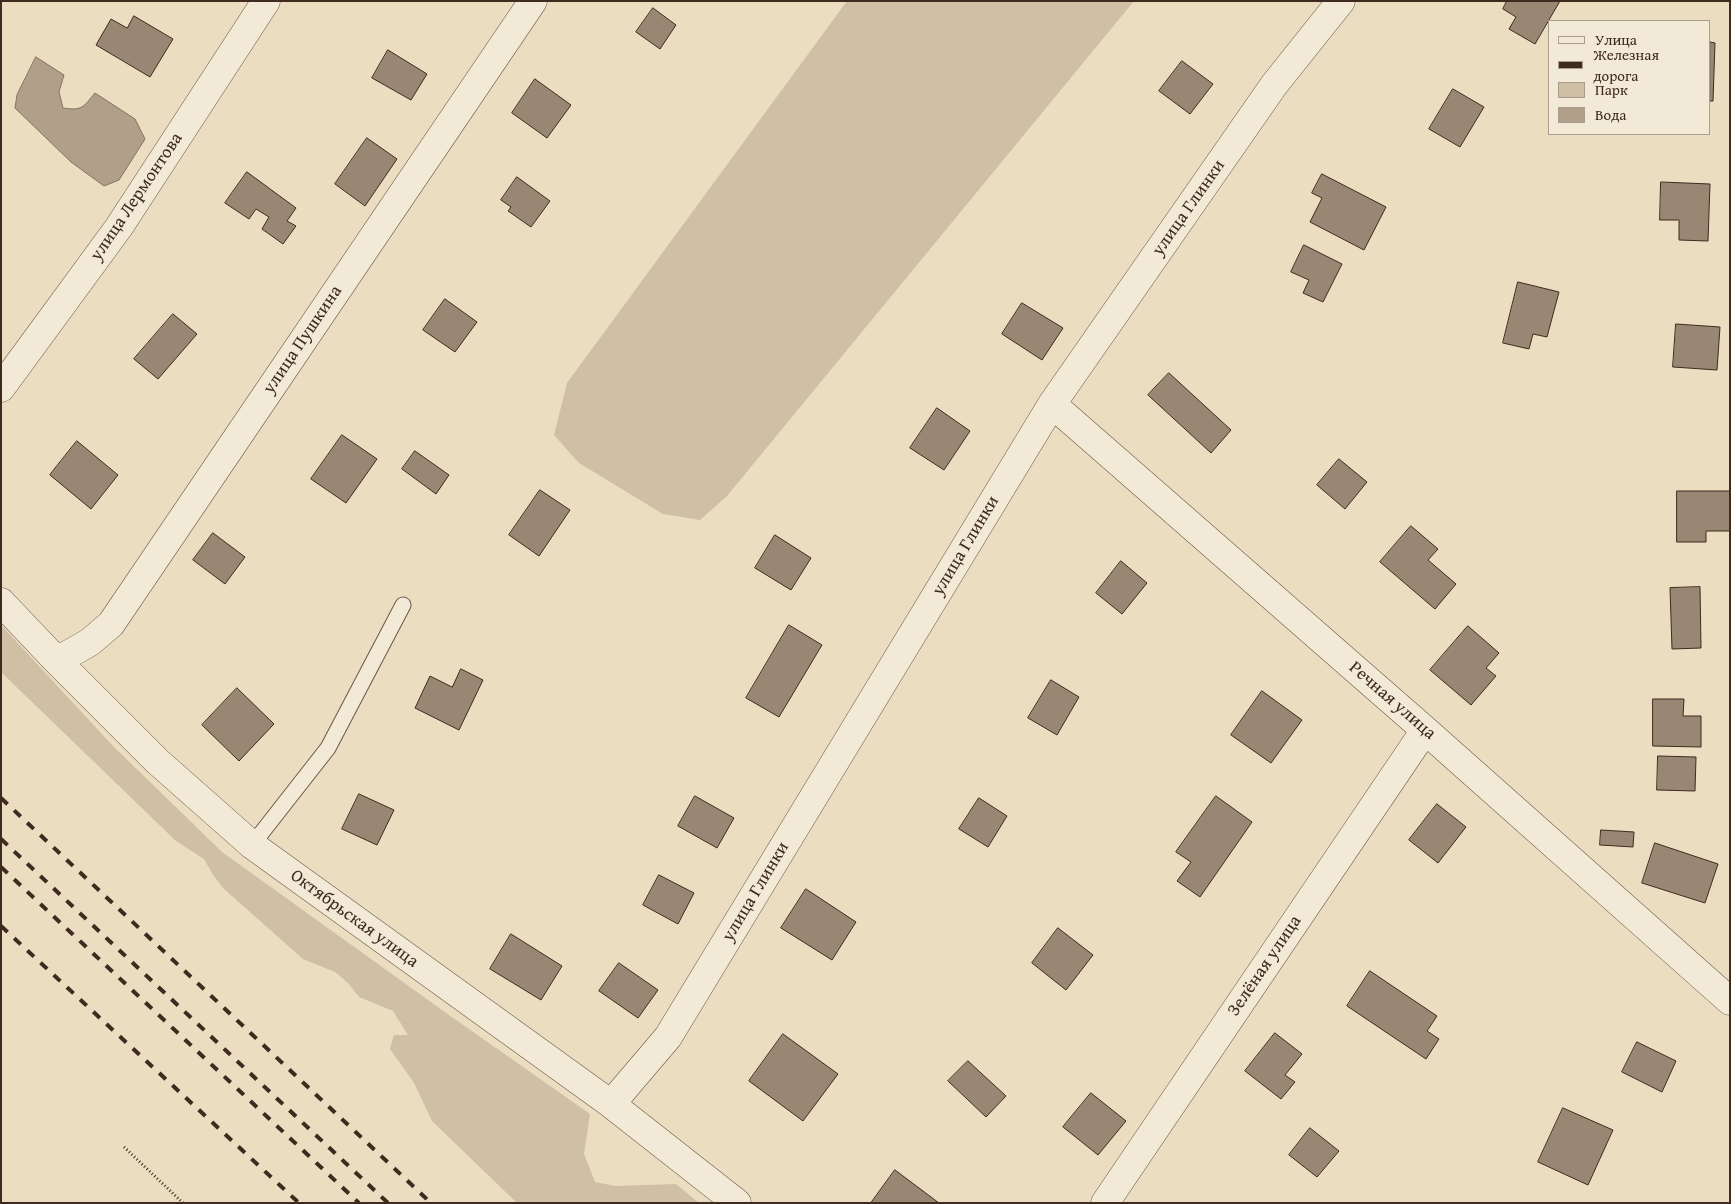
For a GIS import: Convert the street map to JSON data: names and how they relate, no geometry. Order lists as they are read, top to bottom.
{
  "streets": {
    "street": [
      "улица Лермонтова",
      "улица Глинки",
      "улица Пушкина",
      "Речная улица",
      "Октябрьская улица",
      "Зелёная улица"
    ]
  },
  "crossings": [
    ["улица Глинки", "Речная улица"],
    ["улица Глинки", "Октябрьская улица"],
    ["улица Пушкина", "Октябрьская улица"],
    ["Речная улица", "Зелёная улица"]
  ],
  "legend": [
    "Улица",
    "Железная дорога",
    "Парк",
    "Вода"
  ]
}
